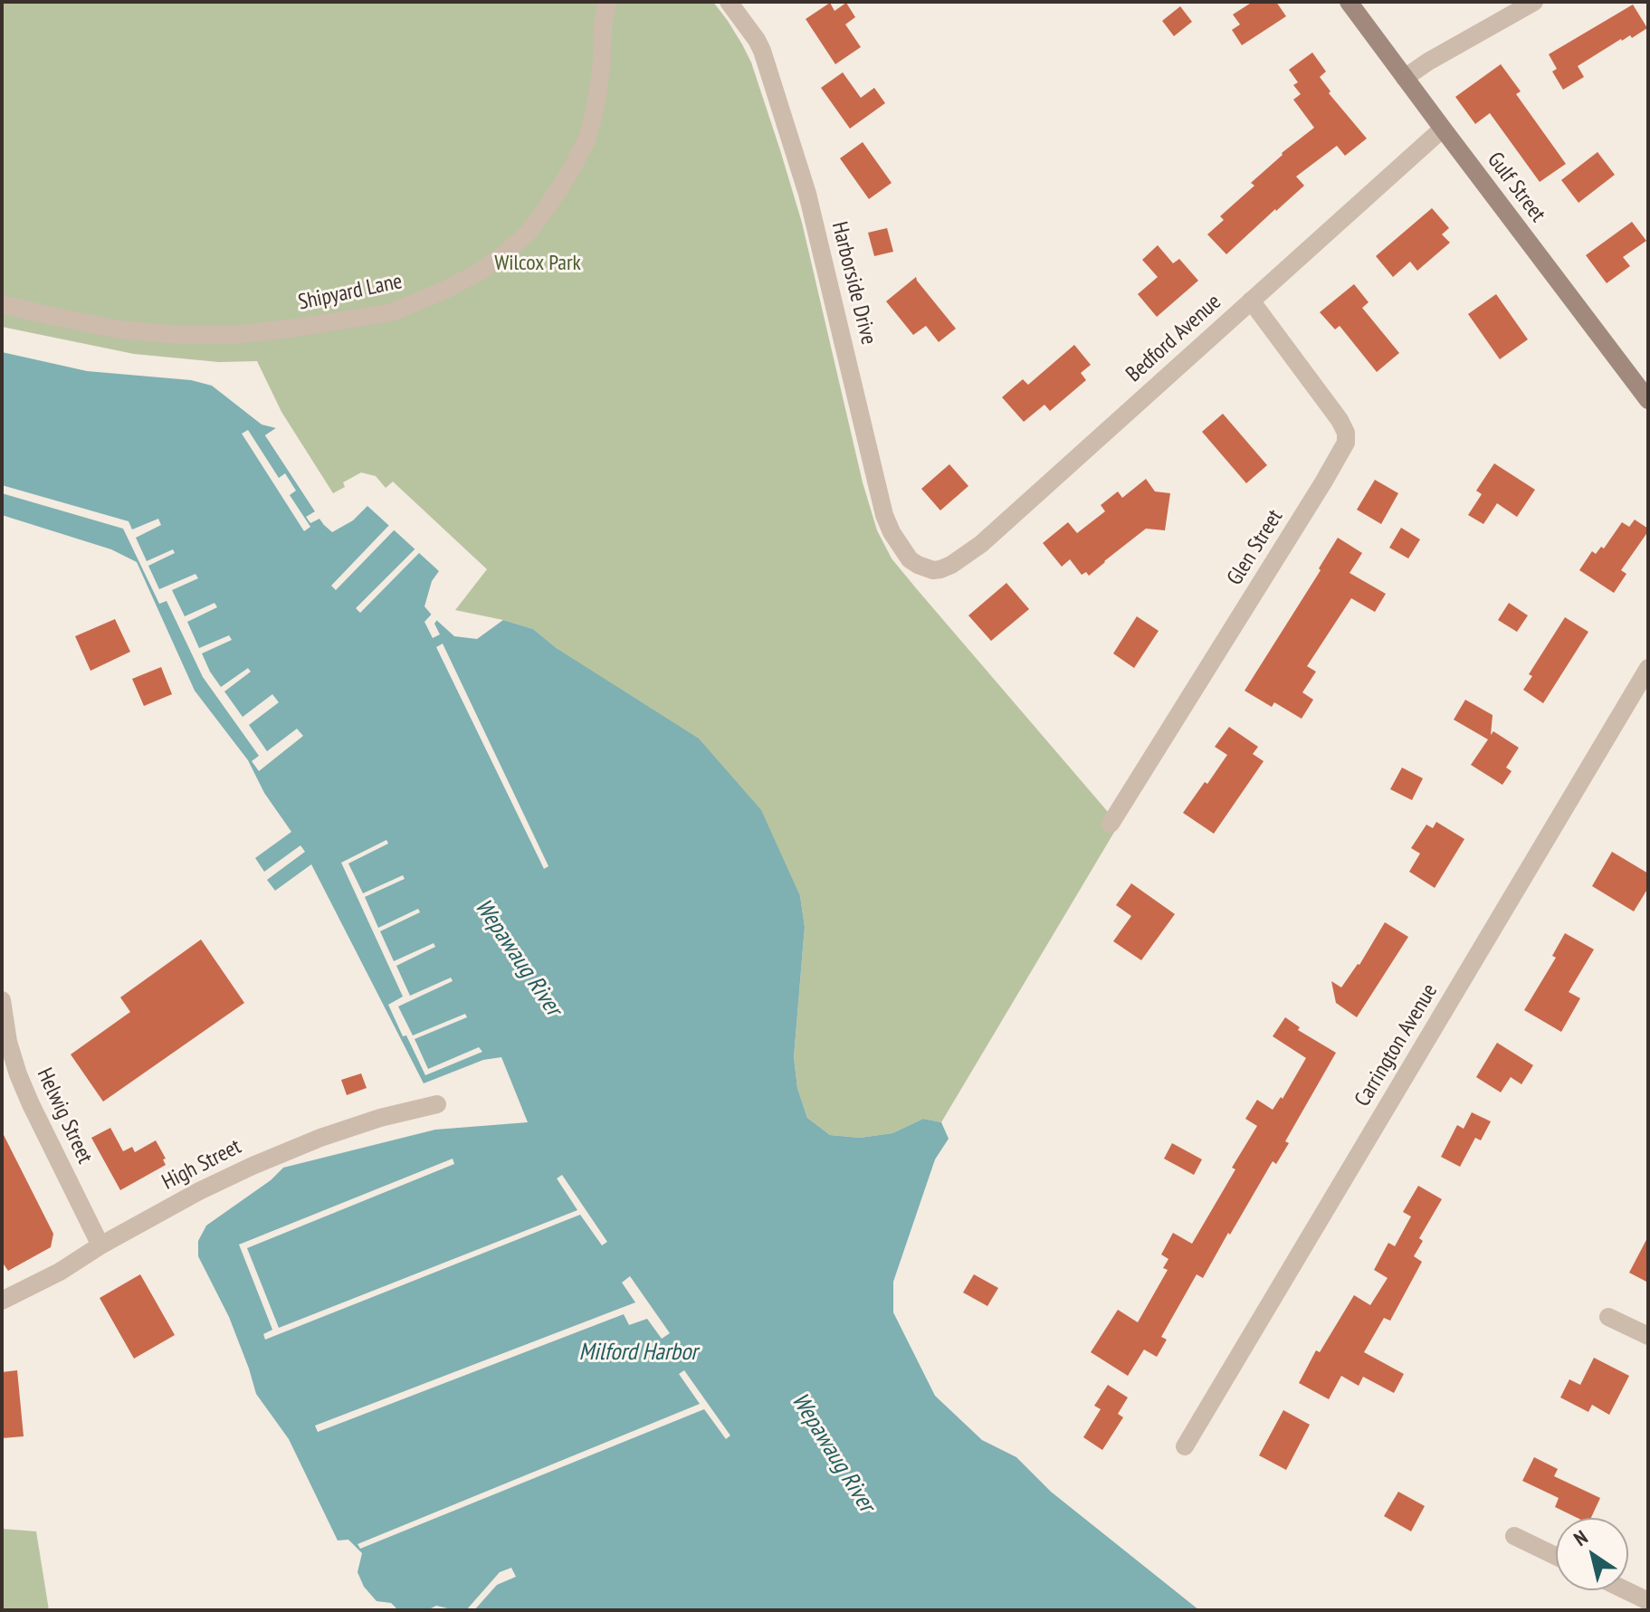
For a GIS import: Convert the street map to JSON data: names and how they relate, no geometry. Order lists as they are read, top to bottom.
{
  "streets": {
    "main road": ["Gulf Street"],
    "street": [
      "Harborside Drive",
      "Shipyard Lane",
      "Bedford Avenue",
      "Glen Street",
      "Carrington Avenue",
      "Helwig Street",
      "High Street"
    ]
  },
  "crossings": [
    ["Gulf Street", "Bedford Avenue"],
    ["Harborside Drive", "Bedford Avenue"],
    ["Bedford Avenue", "Glen Street"],
    ["Helwig Street", "High Street"]
  ],
  "water": ["Wepawaug River", "Milford Harbor"],
  "parks": ["Wilcox Park"],
  "north": "top left"
}
